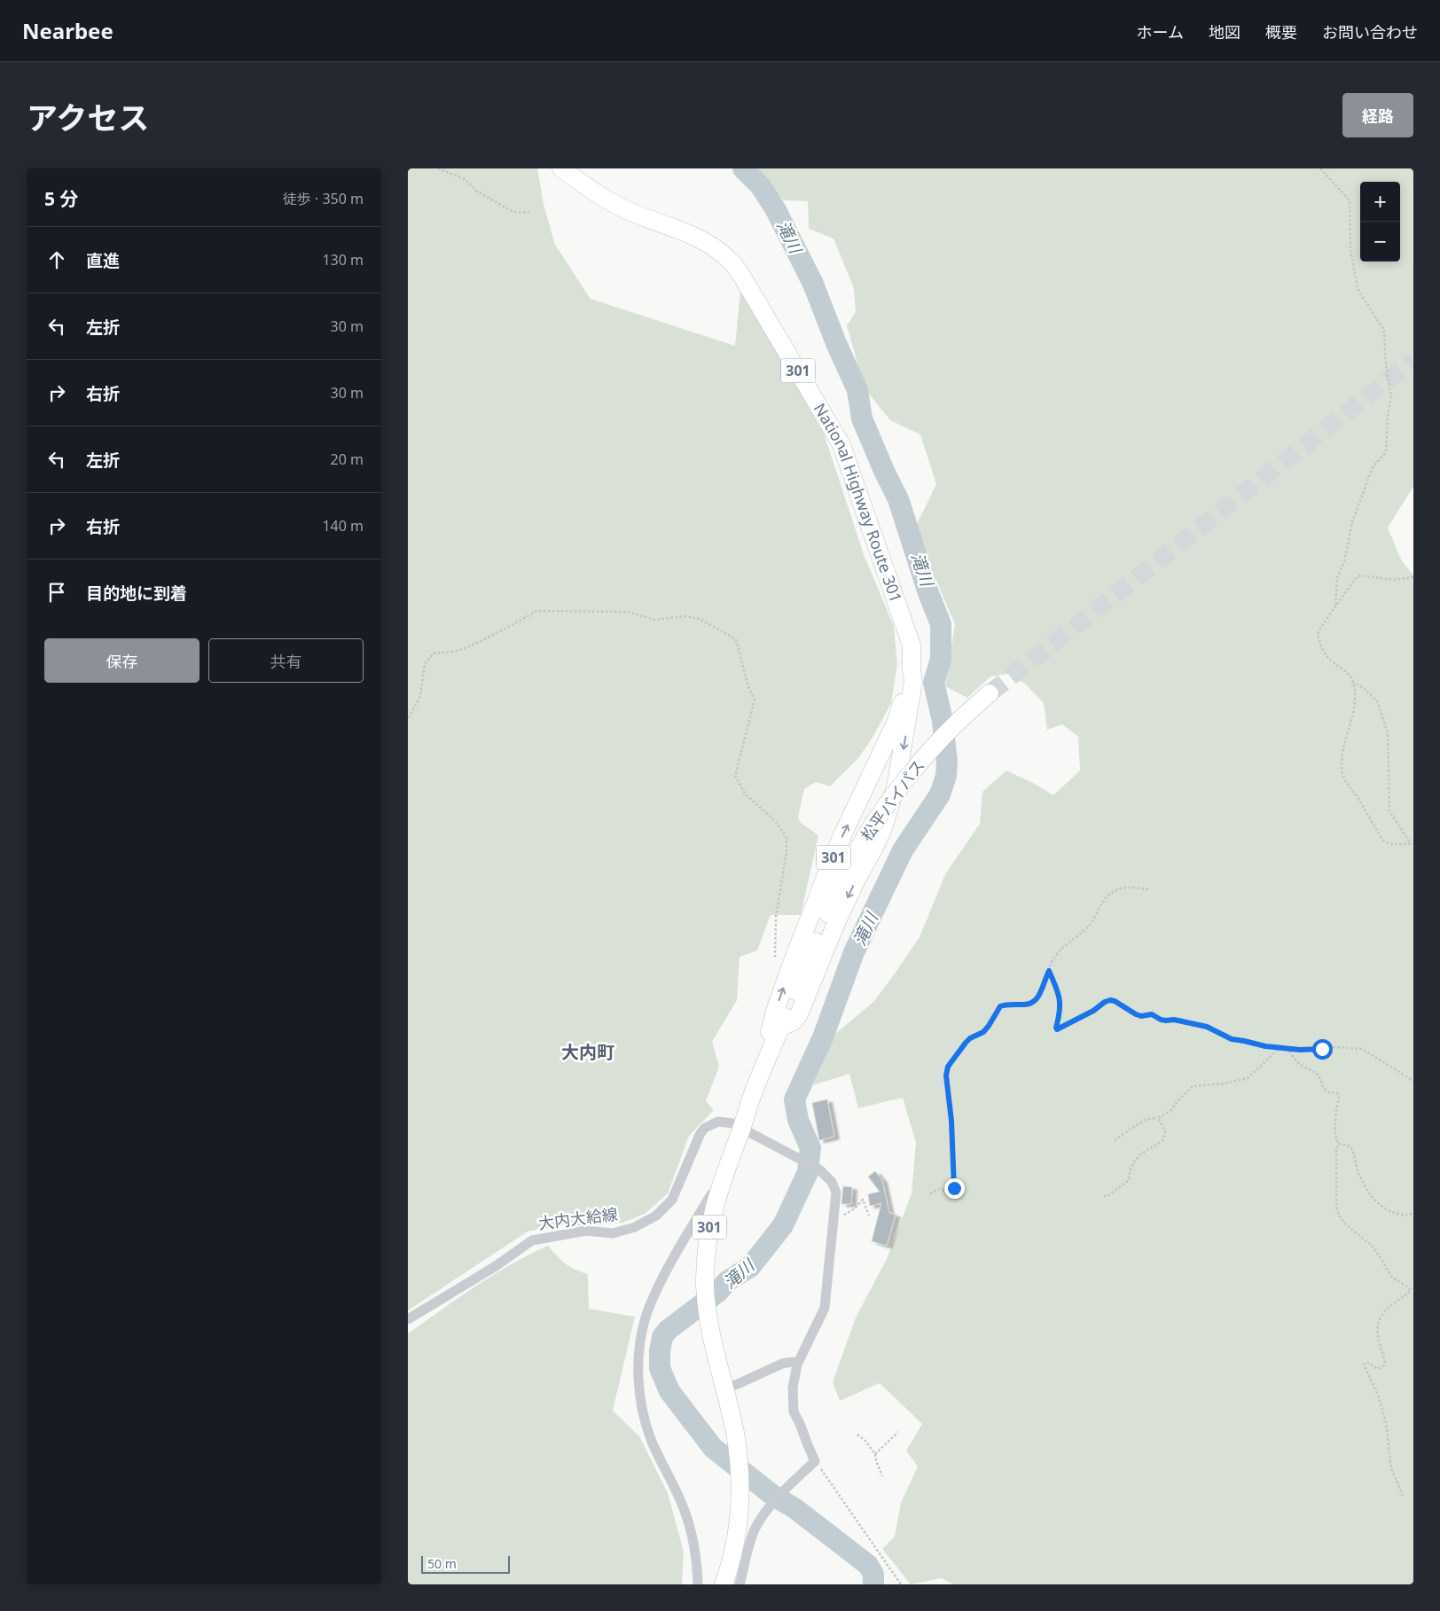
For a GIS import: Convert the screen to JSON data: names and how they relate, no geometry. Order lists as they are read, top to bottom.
{
  "streets": {
    "highway": ["301", "National Highway Route 301", "松平バイパス"],
    "street": ["大内大給線"]
  },
  "crossings": [
    ["301", "National Highway Route 301"],
    ["301", "松平バイパス"],
    ["301", "大内大給線"]
  ],
  "districts": ["大内町"],
  "water": ["滝川"],
  "scale_bar": "50 m",
  "page": {
    "header": "Nearbee",
    "nav": [
      "ホーム",
      "地図",
      "概要",
      "お問い合わせ"
    ],
    "title": "アクセス",
    "buttons": [
      "経路",
      ["保存", "共有"]
    ],
    "heading": ["5 分", "徒歩 · 350 m"],
    "map_buttons": ["+", "−"],
    "list": [
      ["直進", "130 m"],
      ["左折", "30 m"],
      ["右折", "30 m"],
      ["左折", "20 m"],
      ["右折", "140 m"],
      "目的地に到着"
    ],
    "scale": "50 m"
  }
}
